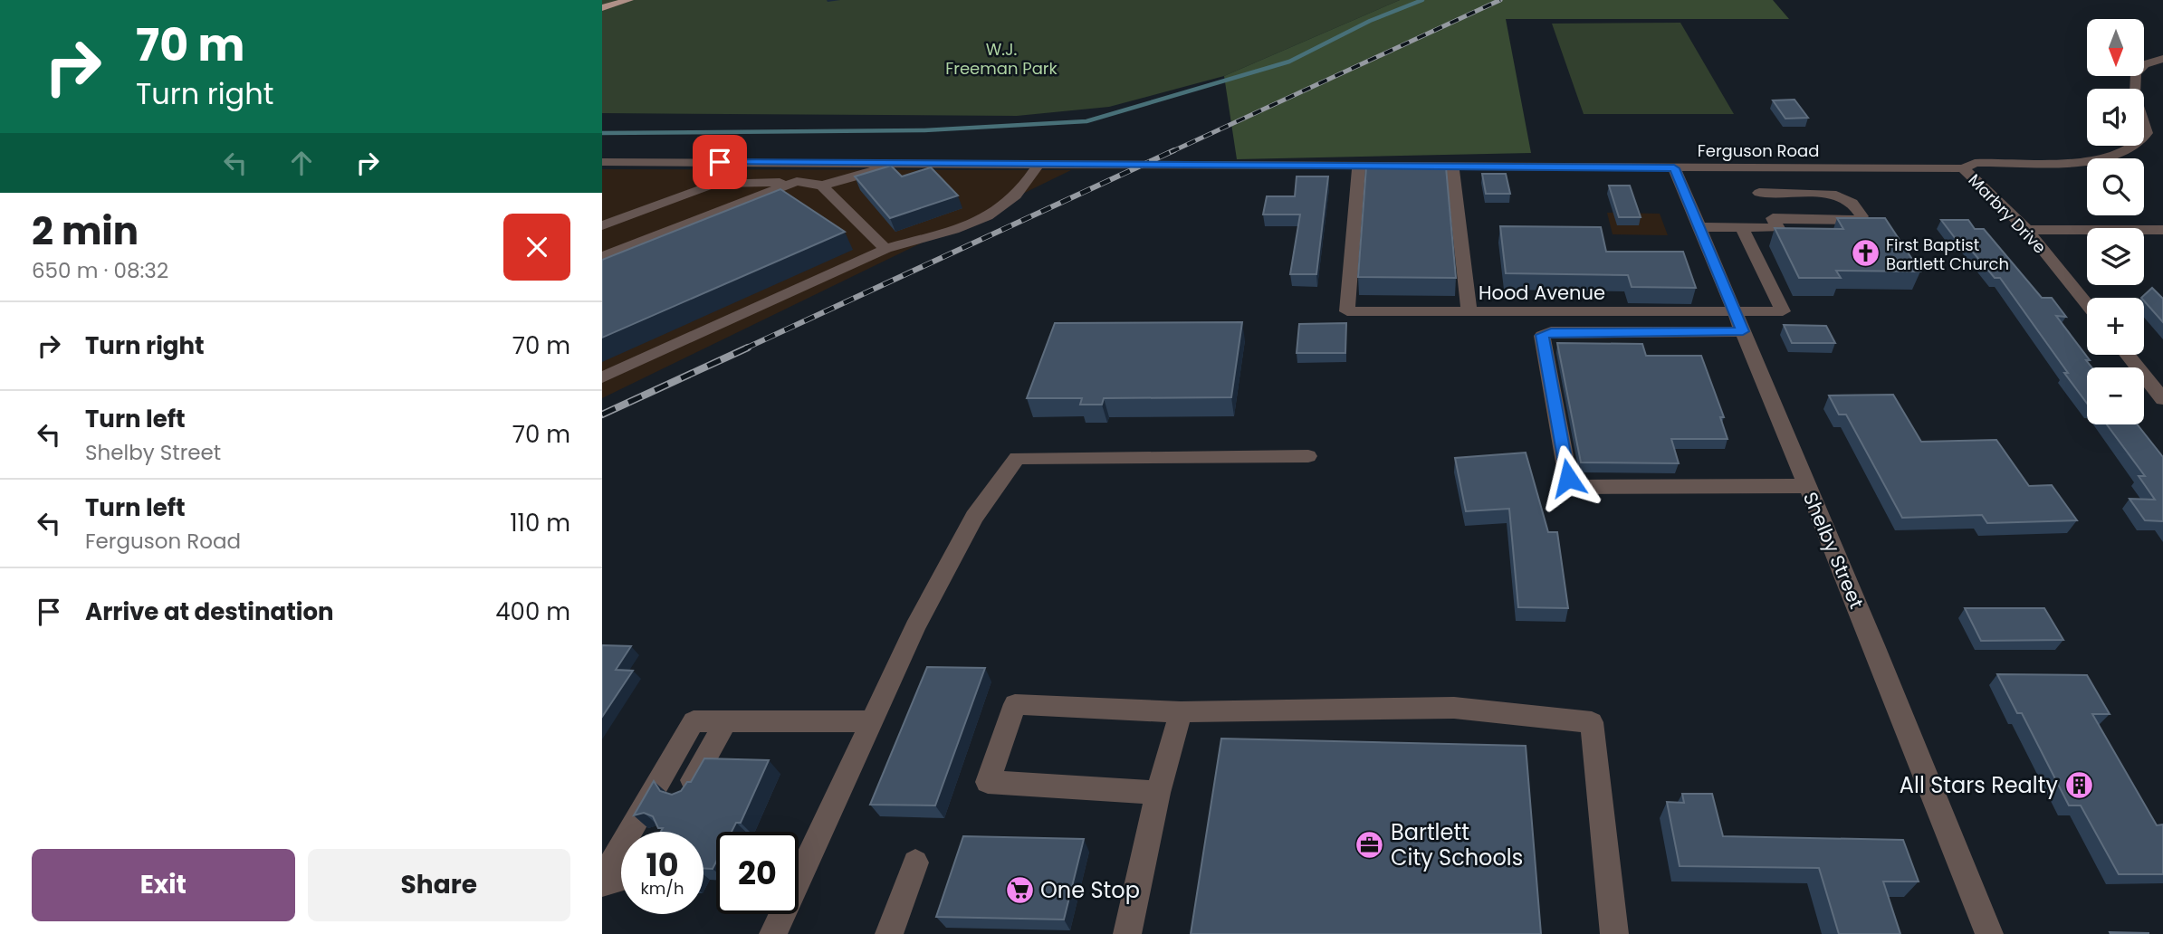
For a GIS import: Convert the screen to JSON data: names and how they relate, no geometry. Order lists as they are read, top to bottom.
{
  "streets": {
    "street": [
      "Ferguson Road",
      "Marbry Drive",
      "Hood Avenue",
      "Shelby Street"
    ]
  },
  "crossings": [
    ["Ferguson Road", "Marbry Drive"],
    ["Ferguson Road", "Hood Avenue"],
    ["Ferguson Road", "Shelby Street"],
    ["Hood Avenue", "Shelby Street"]
  ],
  "parks": ["W.J. Freeman Park"],
  "places": {
    "church": ["First Baptist Bartlett Church"],
    "building": ["All Stars Realty"],
    "office": ["Bartlett City Schools"],
    "supermarket": ["One Stop"]
  },
  "north": "bottom",
  "page": {
    "turn": ["70 m", "Turn right"],
    "map_buttons": ["+", "−"],
    "heading": ["2 min", "650 m · 08:32"],
    "list": [
      {
        "name": "Turn right",
        "value": "70 m"
      },
      {
        "name": "Turn left",
        "note": "Shelby Street",
        "value": "70 m"
      },
      {
        "name": "Turn left",
        "note": "Ferguson Road",
        "value": "110 m"
      },
      {
        "name": "Arrive at destination",
        "value": "400 m"
      }
    ],
    "speed": "10 km/h",
    "limit": "20",
    "buttons": ["Exit", "Share"]
  }
}
